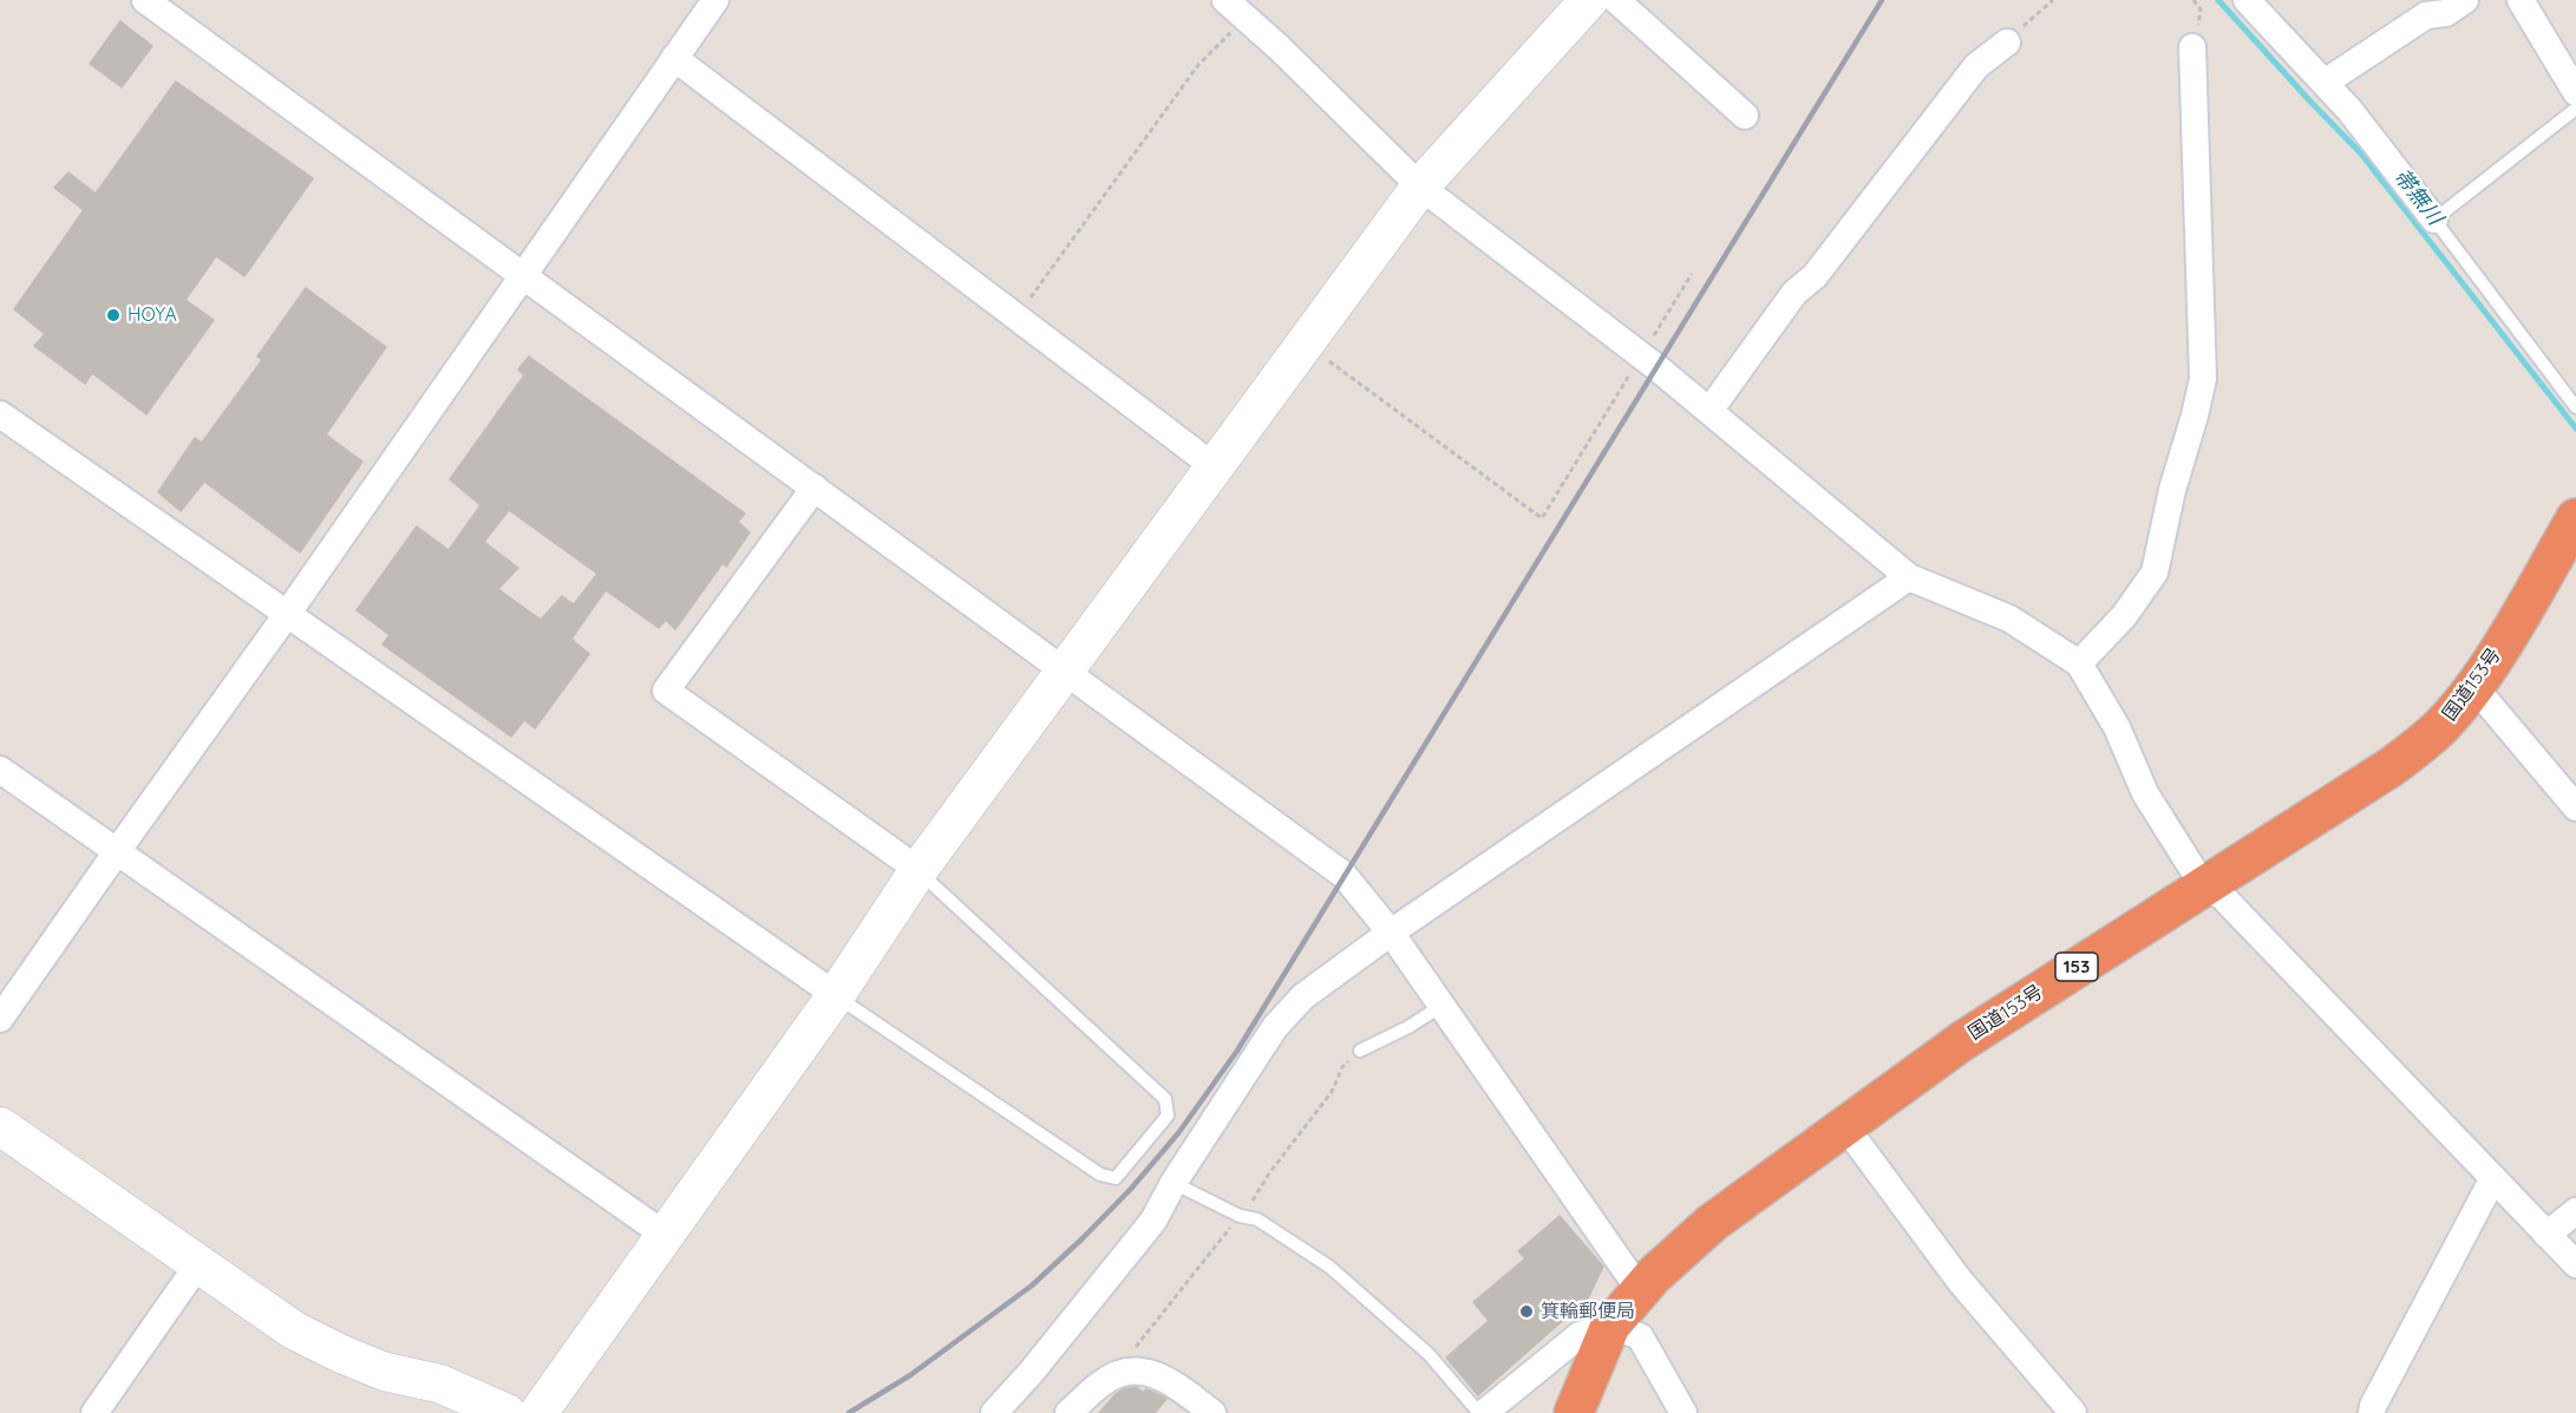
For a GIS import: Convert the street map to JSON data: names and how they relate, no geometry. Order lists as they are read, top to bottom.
{
  "streets": {
    "highway": ["国道153号", "153"]
  },
  "water": ["帯無川"],
  "places": ["HOYA", "箕輪郵便局"]
}
